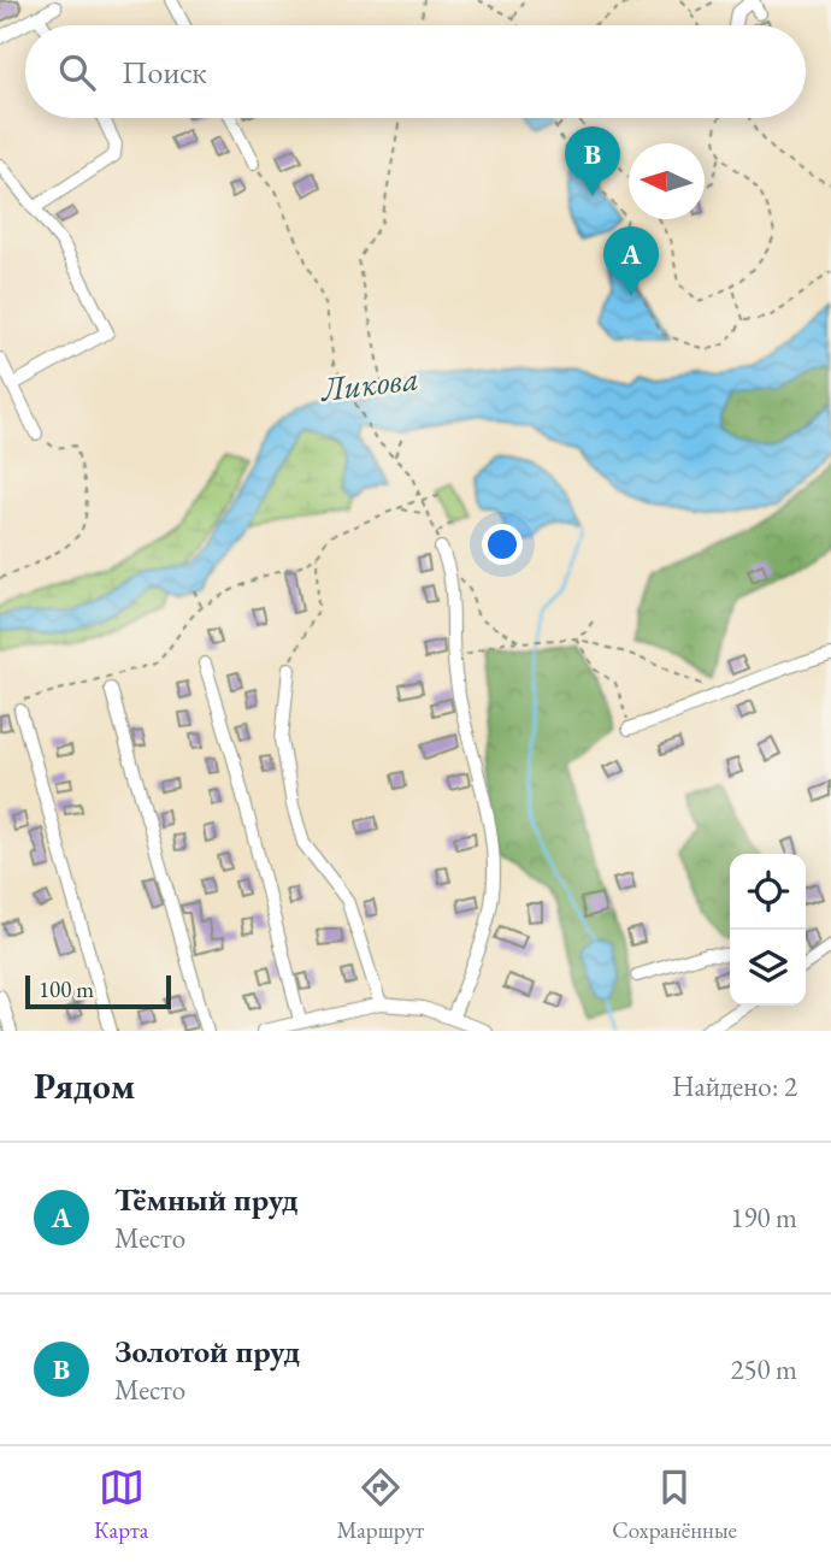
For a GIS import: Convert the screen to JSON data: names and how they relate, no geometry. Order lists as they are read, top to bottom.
{
  "water": ["Ликова"],
  "scale_bar": "100 m",
  "north": "left",
  "page": {
    "search": "Поиск",
    "pins": ["B", "A"],
    "scale": "100 m",
    "heading": ["Рядом", "Найдено: 2"],
    "list": [
      {
        "mark": "A",
        "name": "Тёмный пруд",
        "note": "Место",
        "value": "190 m"
      },
      {
        "mark": "B",
        "name": "Золотой пруд",
        "note": "Место",
        "value": "250 m"
      }
    ],
    "nav": ["Карта", "Маршрут", "Сохранённые"]
  }
}
